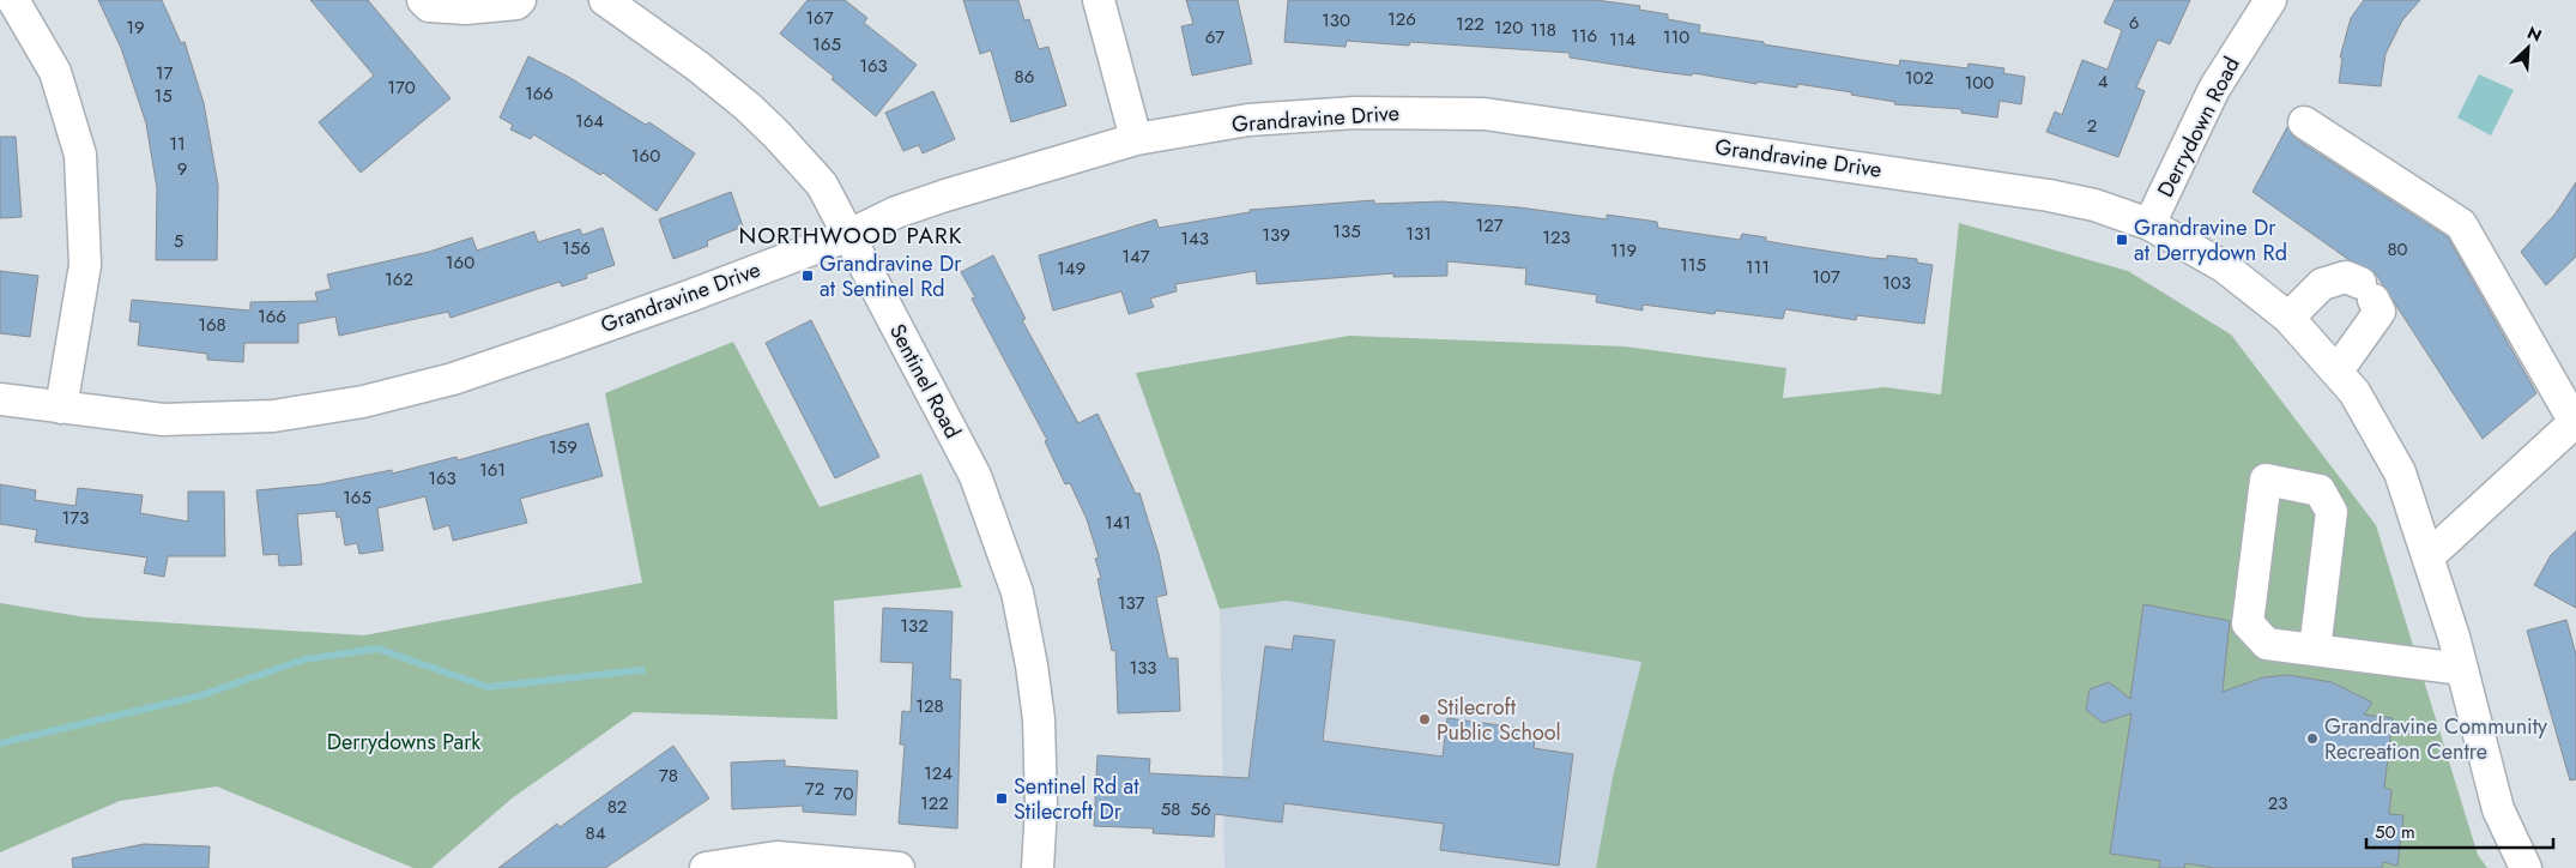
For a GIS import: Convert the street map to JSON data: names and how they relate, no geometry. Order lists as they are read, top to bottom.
{
  "streets": {
    "street": ["Grandravine Drive", "Derrydown Road", "Sentinel Road"]
  },
  "crossings": [
    ["Grandravine Drive", "Derrydown Road"],
    ["Grandravine Drive", "Sentinel Road"]
  ],
  "districts": ["NORTHWOOD PARK"],
  "parks": ["Derrydowns Park"],
  "places": {
    "transit": ["Grandravine Dr at Derrydown Rd", "Grandravine Dr at Sentinel Rd", "Sentinel Rd at Stilecroft Dr"],
    "other": ["Stilecroft Public School", "Grandravine Community Recreation Centre"]
  },
  "house_numbers": [
    "167",
    "126",
    "130",
    "6",
    "122",
    "19",
    "120",
    "118",
    "116",
    "67",
    "110",
    "114",
    "165",
    "163",
    "17",
    "86",
    "102",
    "4",
    "100",
    "170",
    "166",
    "15",
    "164",
    "2",
    "11",
    "160",
    "9",
    "127",
    "135",
    "131",
    "139",
    "123",
    "143",
    "5",
    "156",
    "80",
    "119",
    "147",
    "160",
    "115",
    "111",
    "149",
    "107",
    "162",
    "103",
    "166",
    "168",
    "159",
    "161",
    "163",
    "165",
    "173",
    "141",
    "137",
    "132",
    "133",
    "128",
    "124",
    "78",
    "72",
    "70",
    "122",
    "23",
    "82",
    "58",
    "56",
    "84"
  ],
  "scale_bar": "50 m",
  "north": "top right"
}
